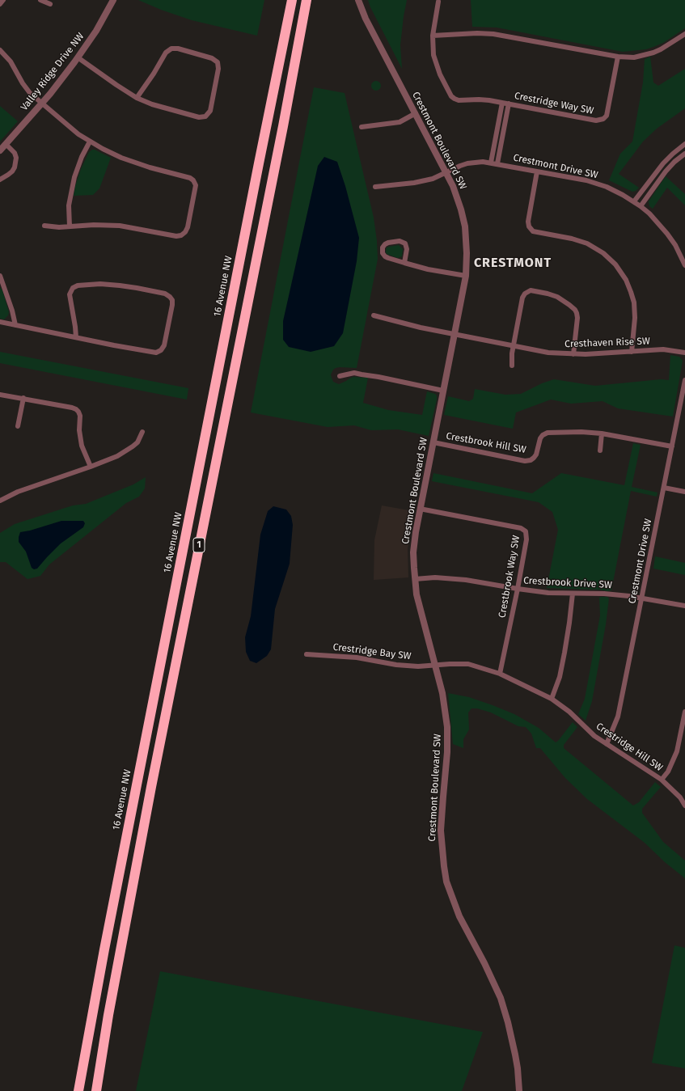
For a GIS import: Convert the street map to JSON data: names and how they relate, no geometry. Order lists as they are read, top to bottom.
{
  "streets": {
    "highway": ["16 Avenue NW", "1"],
    "street": [
      "Valley Ridge Drive NW",
      "Crestridge Way SW",
      "Crestmont Boulevard SW",
      "Crestmont Drive SW",
      "Cresthaven Rise SW",
      "Crestbrook Hill SW",
      "Crestbrook Way SW",
      "Crestbrook Drive SW",
      "Crestridge Bay SW",
      "Crestridge Hill SW"
    ]
  },
  "crossings": [
    ["Crestmont Boulevard SW", "Crestmont Drive SW"],
    ["Crestmont Boulevard SW", "Cresthaven Rise SW"],
    ["Crestmont Boulevard SW", "Crestbrook Hill SW"],
    ["Crestmont Boulevard SW", "Crestbrook Way SW"],
    ["Crestmont Boulevard SW", "Crestbrook Drive SW"],
    ["Crestmont Boulevard SW", "Crestridge Bay SW"],
    ["Crestmont Boulevard SW", "Crestridge Hill SW"],
    ["Crestmont Drive SW", "Crestbrook Hill SW"],
    ["Crestmont Drive SW", "Crestbrook Drive SW"],
    ["Crestmont Drive SW", "Crestridge Hill SW"],
    ["Crestbrook Way SW", "Crestbrook Drive SW"],
    ["Crestbrook Way SW", "Crestridge Hill SW"],
    ["Crestridge Bay SW", "Crestridge Hill SW"]
  ],
  "districts": ["CRESTMONT"]
}
